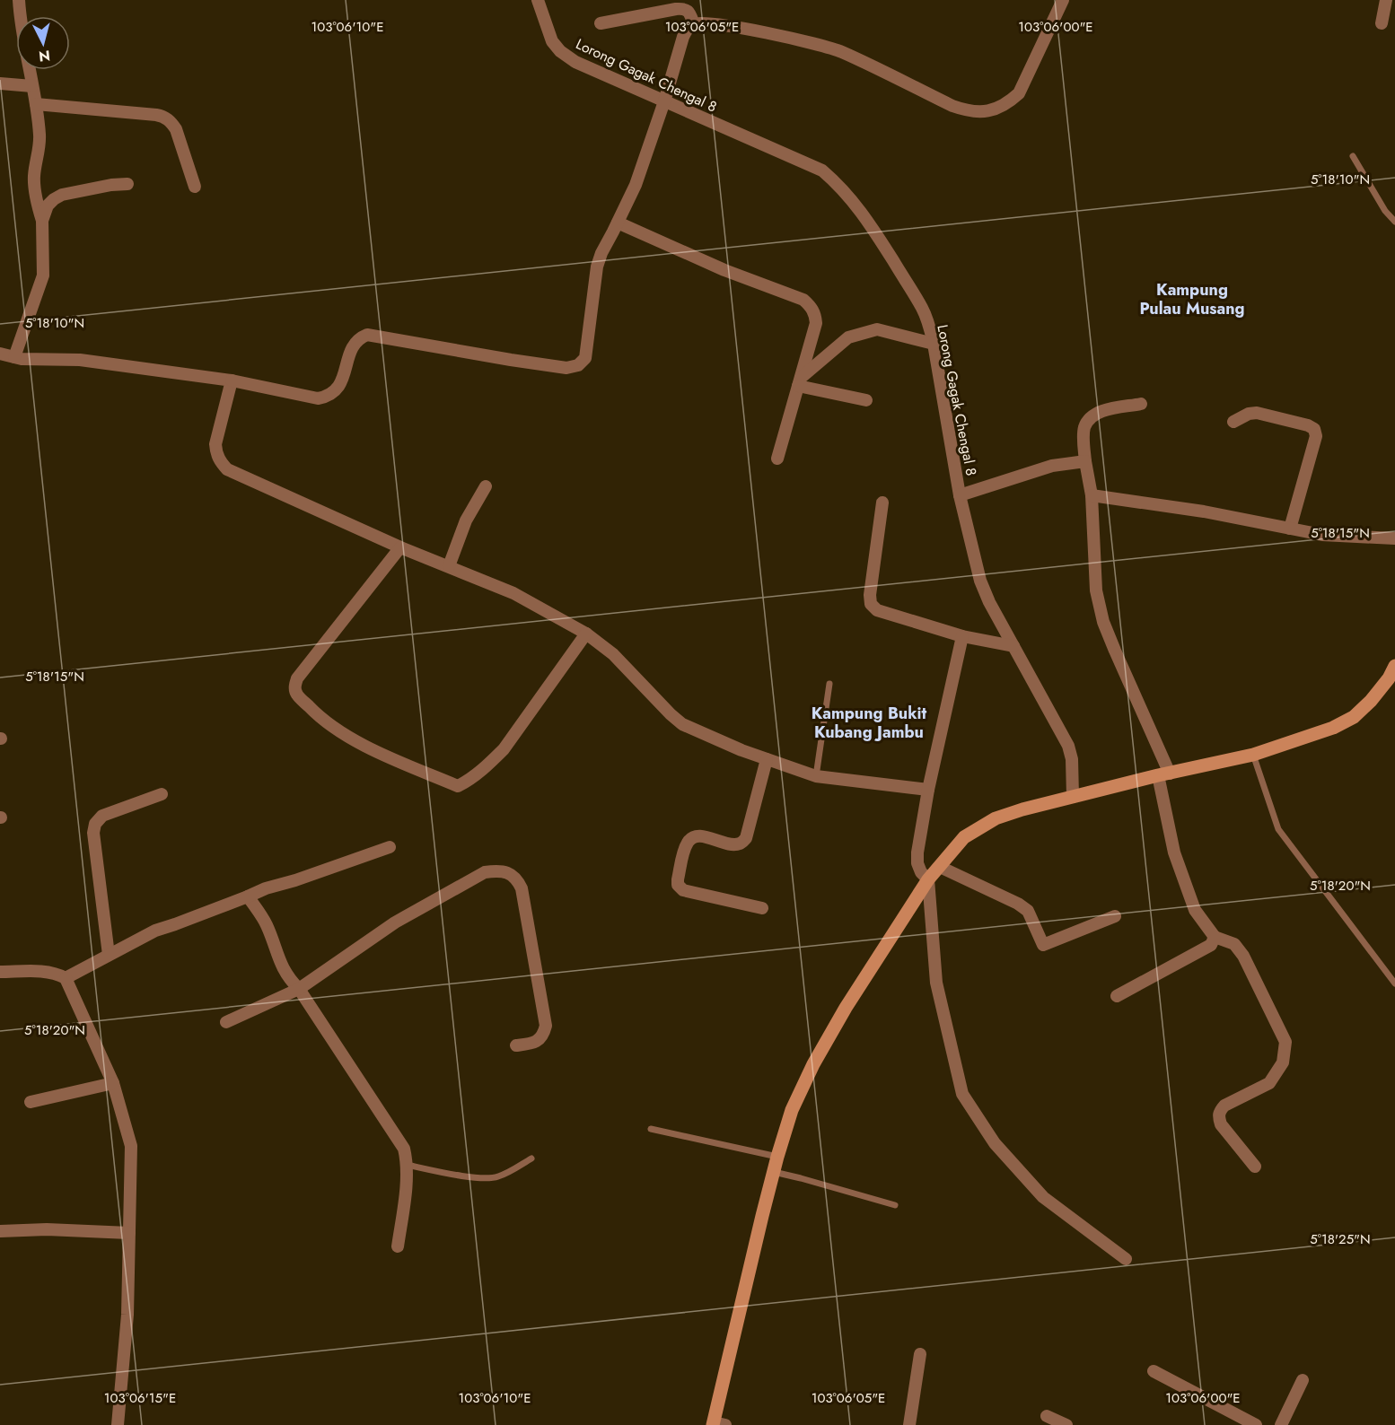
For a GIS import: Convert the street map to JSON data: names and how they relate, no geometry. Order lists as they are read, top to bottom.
{
  "streets": {
    "street": ["Lorong Gagak Chengal 8"]
  },
  "districts": ["Kampung Pulau Musang", "Kampung Bukit Kubang Jambu"],
  "north": "bottom",
  "coordinates": [
    "103°06'10\"E",
    "103°06'05\"E",
    "103°06'00\"E",
    "5°18'10\"N",
    "5°18'15\"N",
    "5°18'20\"N",
    "5°18'25\"N",
    "103°06'15\"E"
  ]
}
